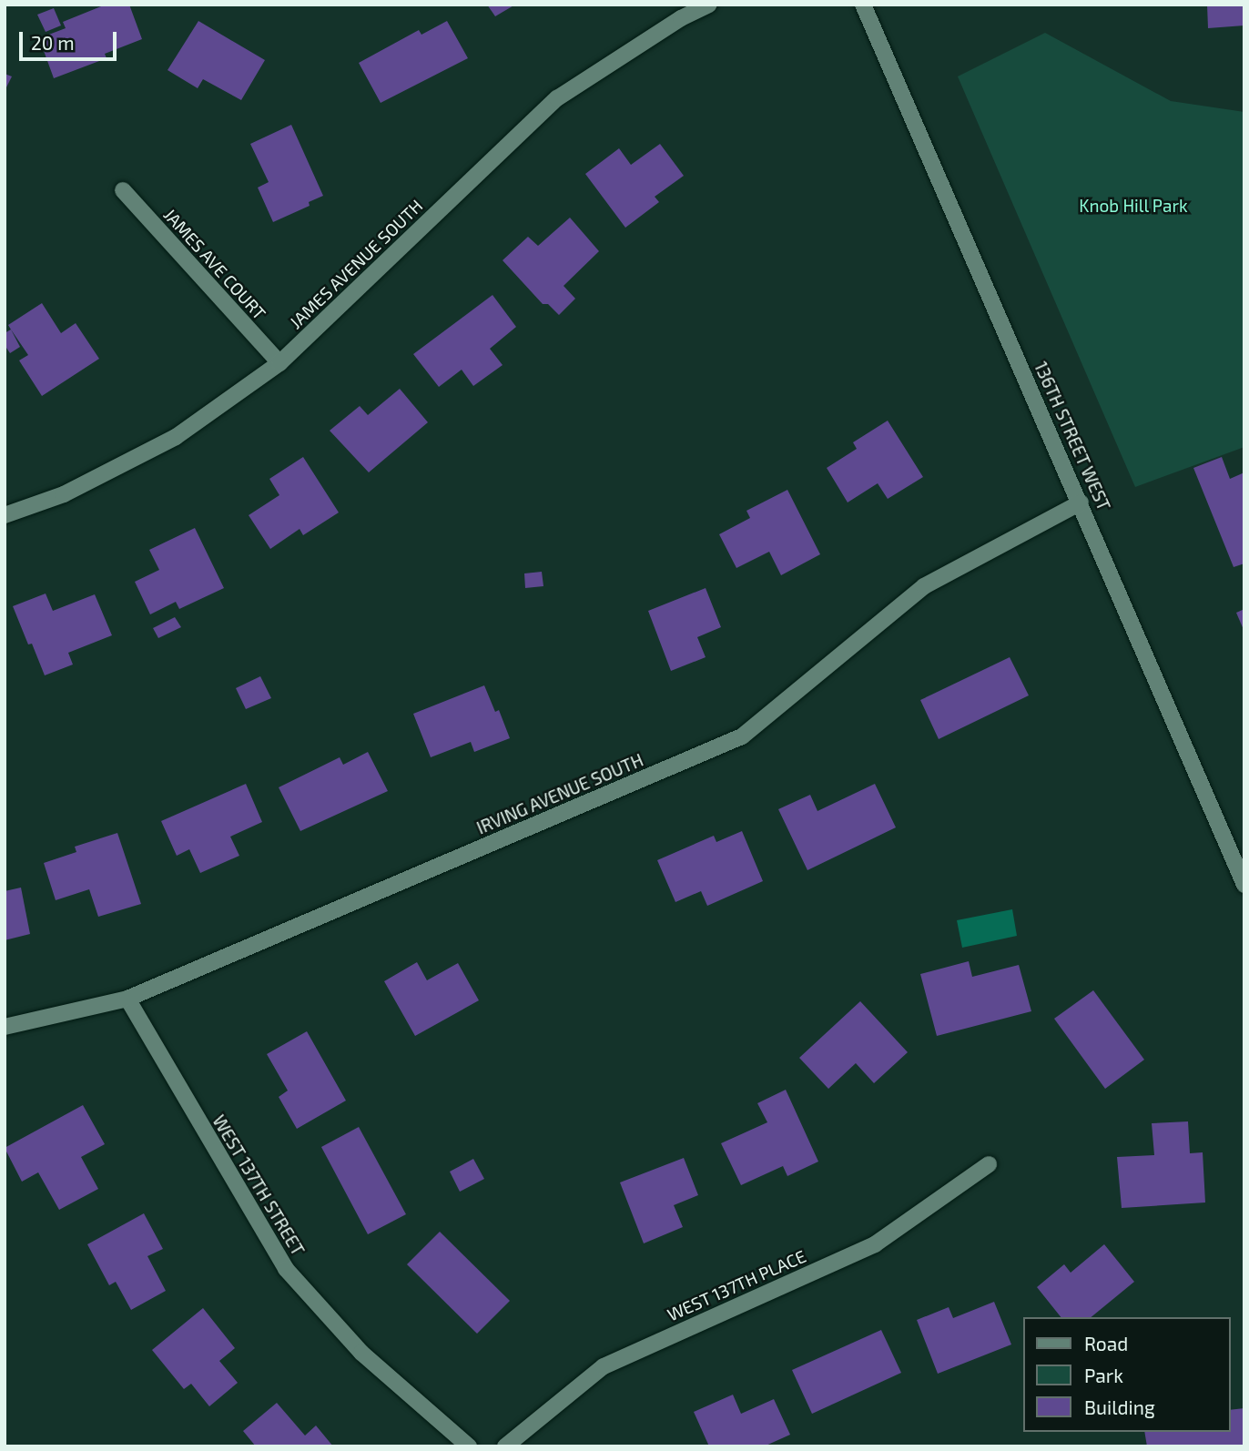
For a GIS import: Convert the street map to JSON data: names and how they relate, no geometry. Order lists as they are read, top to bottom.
{
  "streets": {
    "street": [
      "JAMES AVE COURT",
      "JAMES AVENUE SOUTH",
      "136TH STREET WEST",
      "IRVING AVENUE SOUTH",
      "WEST 137TH STREET",
      "WEST 137TH PLACE"
    ]
  },
  "crossings": [
    ["JAMES AVE COURT", "JAMES AVENUE SOUTH"],
    ["136TH STREET WEST", "IRVING AVENUE SOUTH"],
    ["IRVING AVENUE SOUTH", "WEST 137TH STREET"]
  ],
  "parks": ["Knob Hill Park"],
  "legend": ["Road", "Park", "Building"],
  "scale_bar": "20 m"
}
